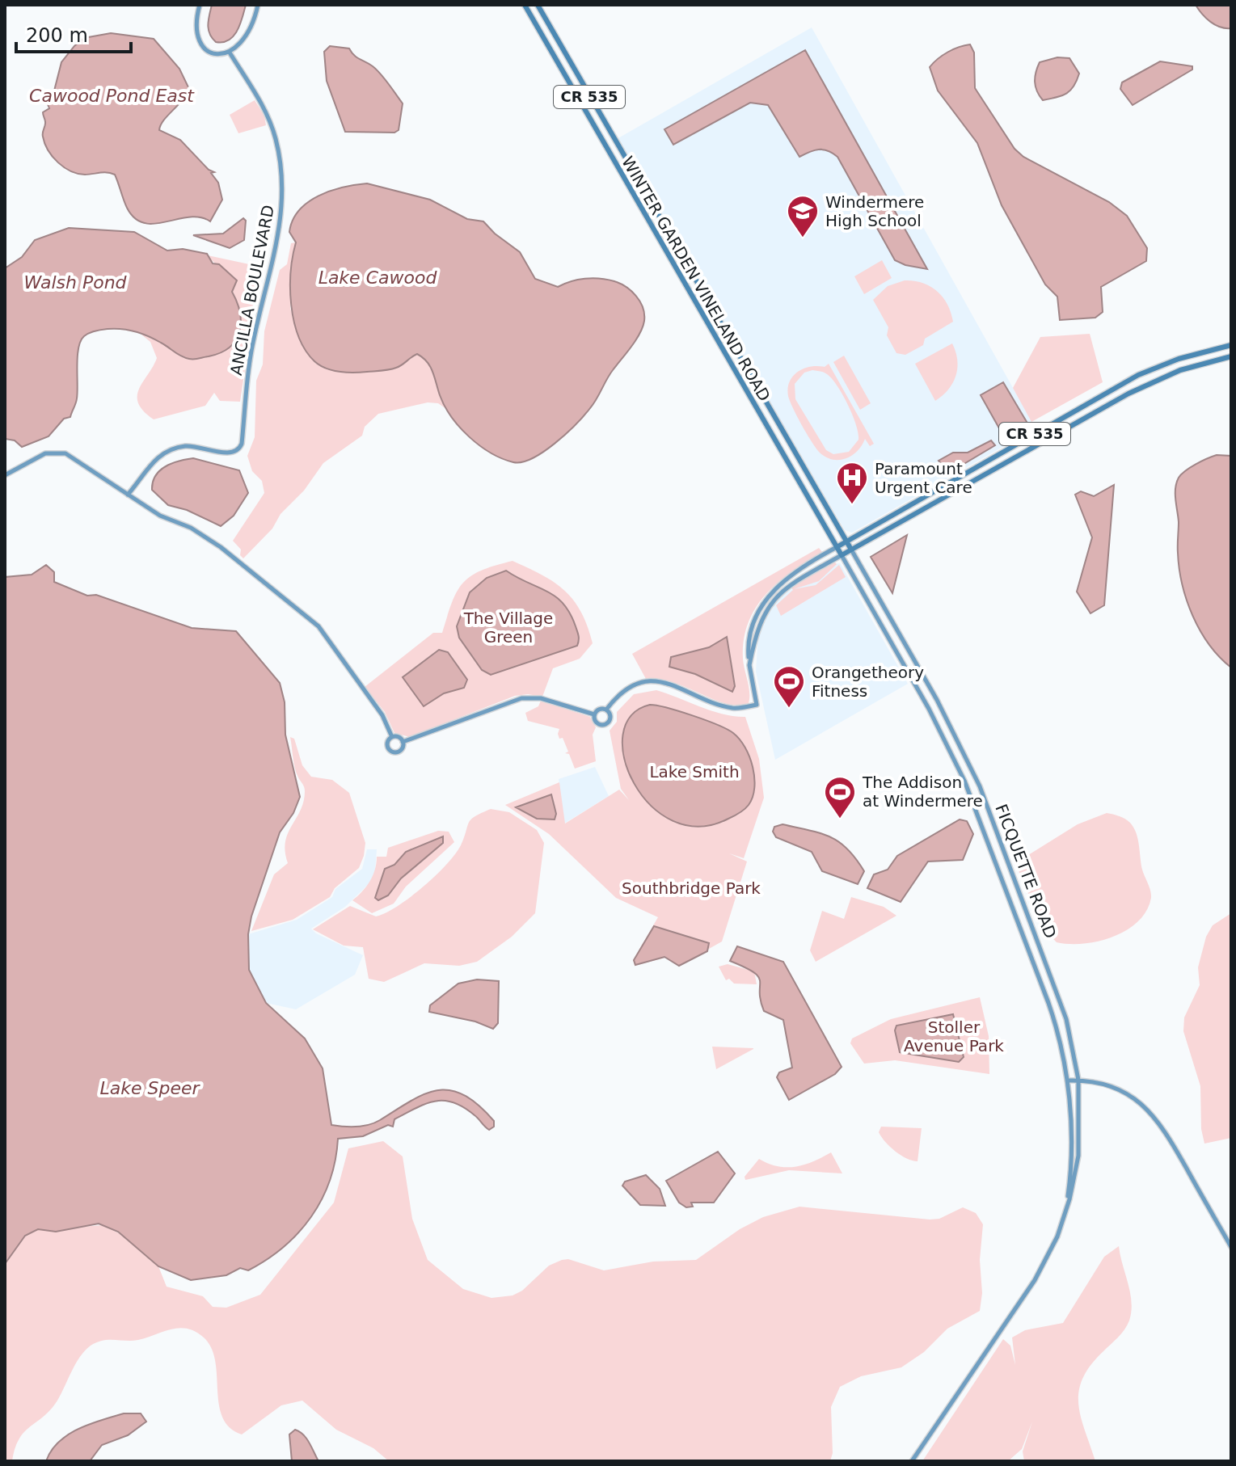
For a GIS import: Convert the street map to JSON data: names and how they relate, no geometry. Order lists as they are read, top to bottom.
{
  "streets": {
    "main road": ["CR 535", "WINTER GARDEN VINELAND ROAD"],
    "street": ["ANCILLA BOULEVARD", "FICQUETTE ROAD"]
  },
  "crossings": [
    ["CR 535", "WINTER GARDEN VINELAND ROAD"],
    ["CR 535", "FICQUETTE ROAD"],
    ["WINTER GARDEN VINELAND ROAD", "FICQUETTE ROAD"]
  ],
  "water": [
    "Cawood Pond East",
    "Lake Cawood",
    "Walsh Pond",
    "Lake Speer"
  ],
  "parks": [
    "The Village Green",
    "Lake Smith",
    "Southbridge Park",
    "Stoller Avenue Park"
  ],
  "places": {
    "school or university": ["Windermere High School"],
    "hospital": ["Paramount Urgent Care"],
    "sports": ["Orangetheory Fitness", "The Addison at Windermere"]
  },
  "scale_bar": "200 m"
}
